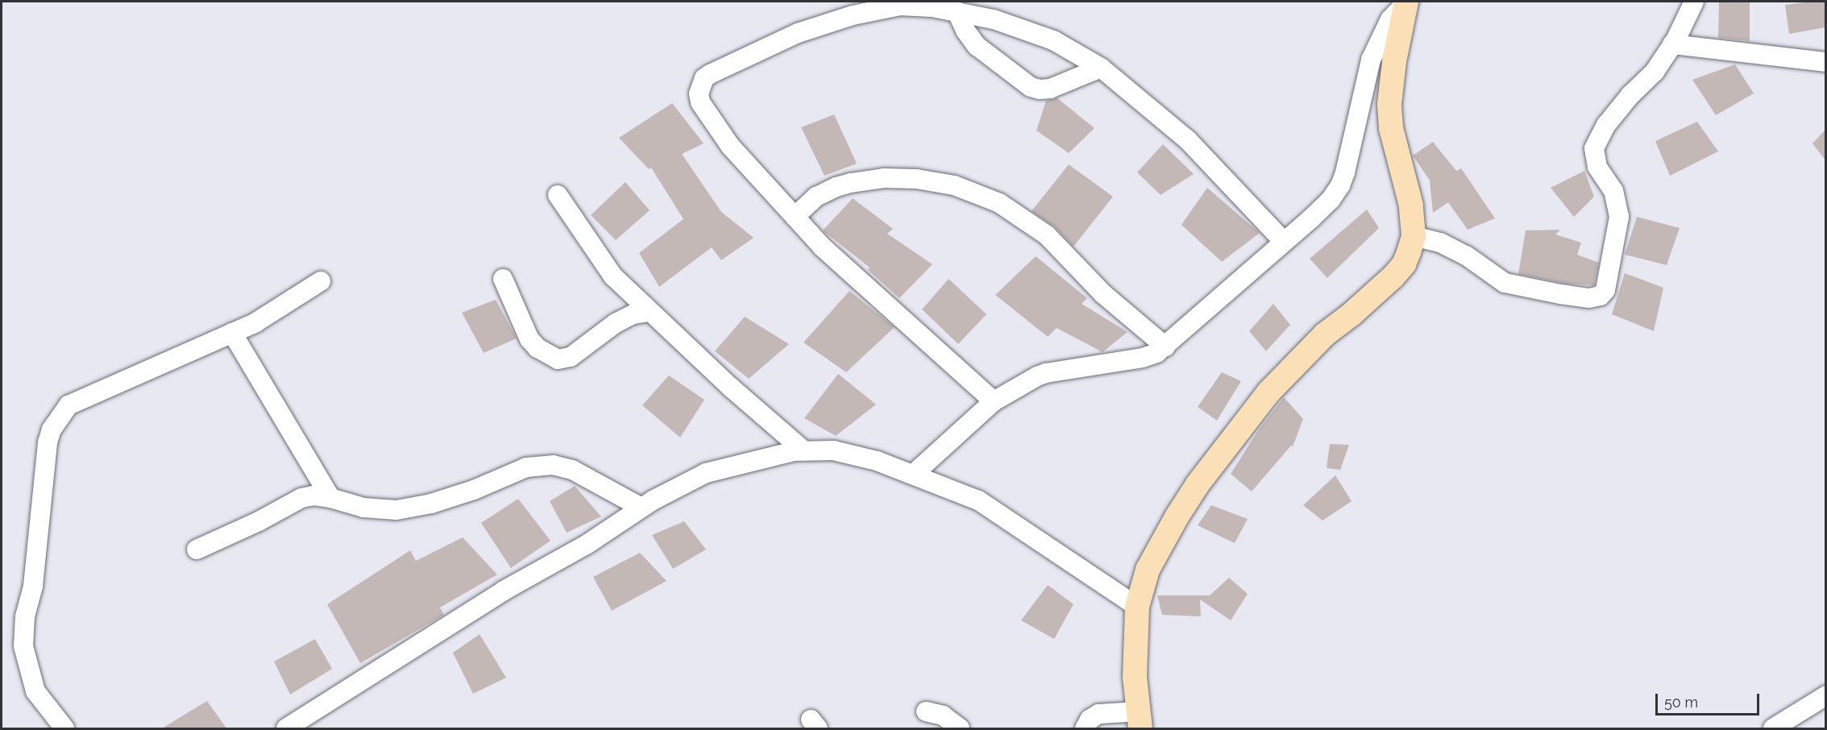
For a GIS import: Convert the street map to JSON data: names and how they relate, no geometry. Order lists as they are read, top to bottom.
{
  "scale_bar": "50 m"
}
